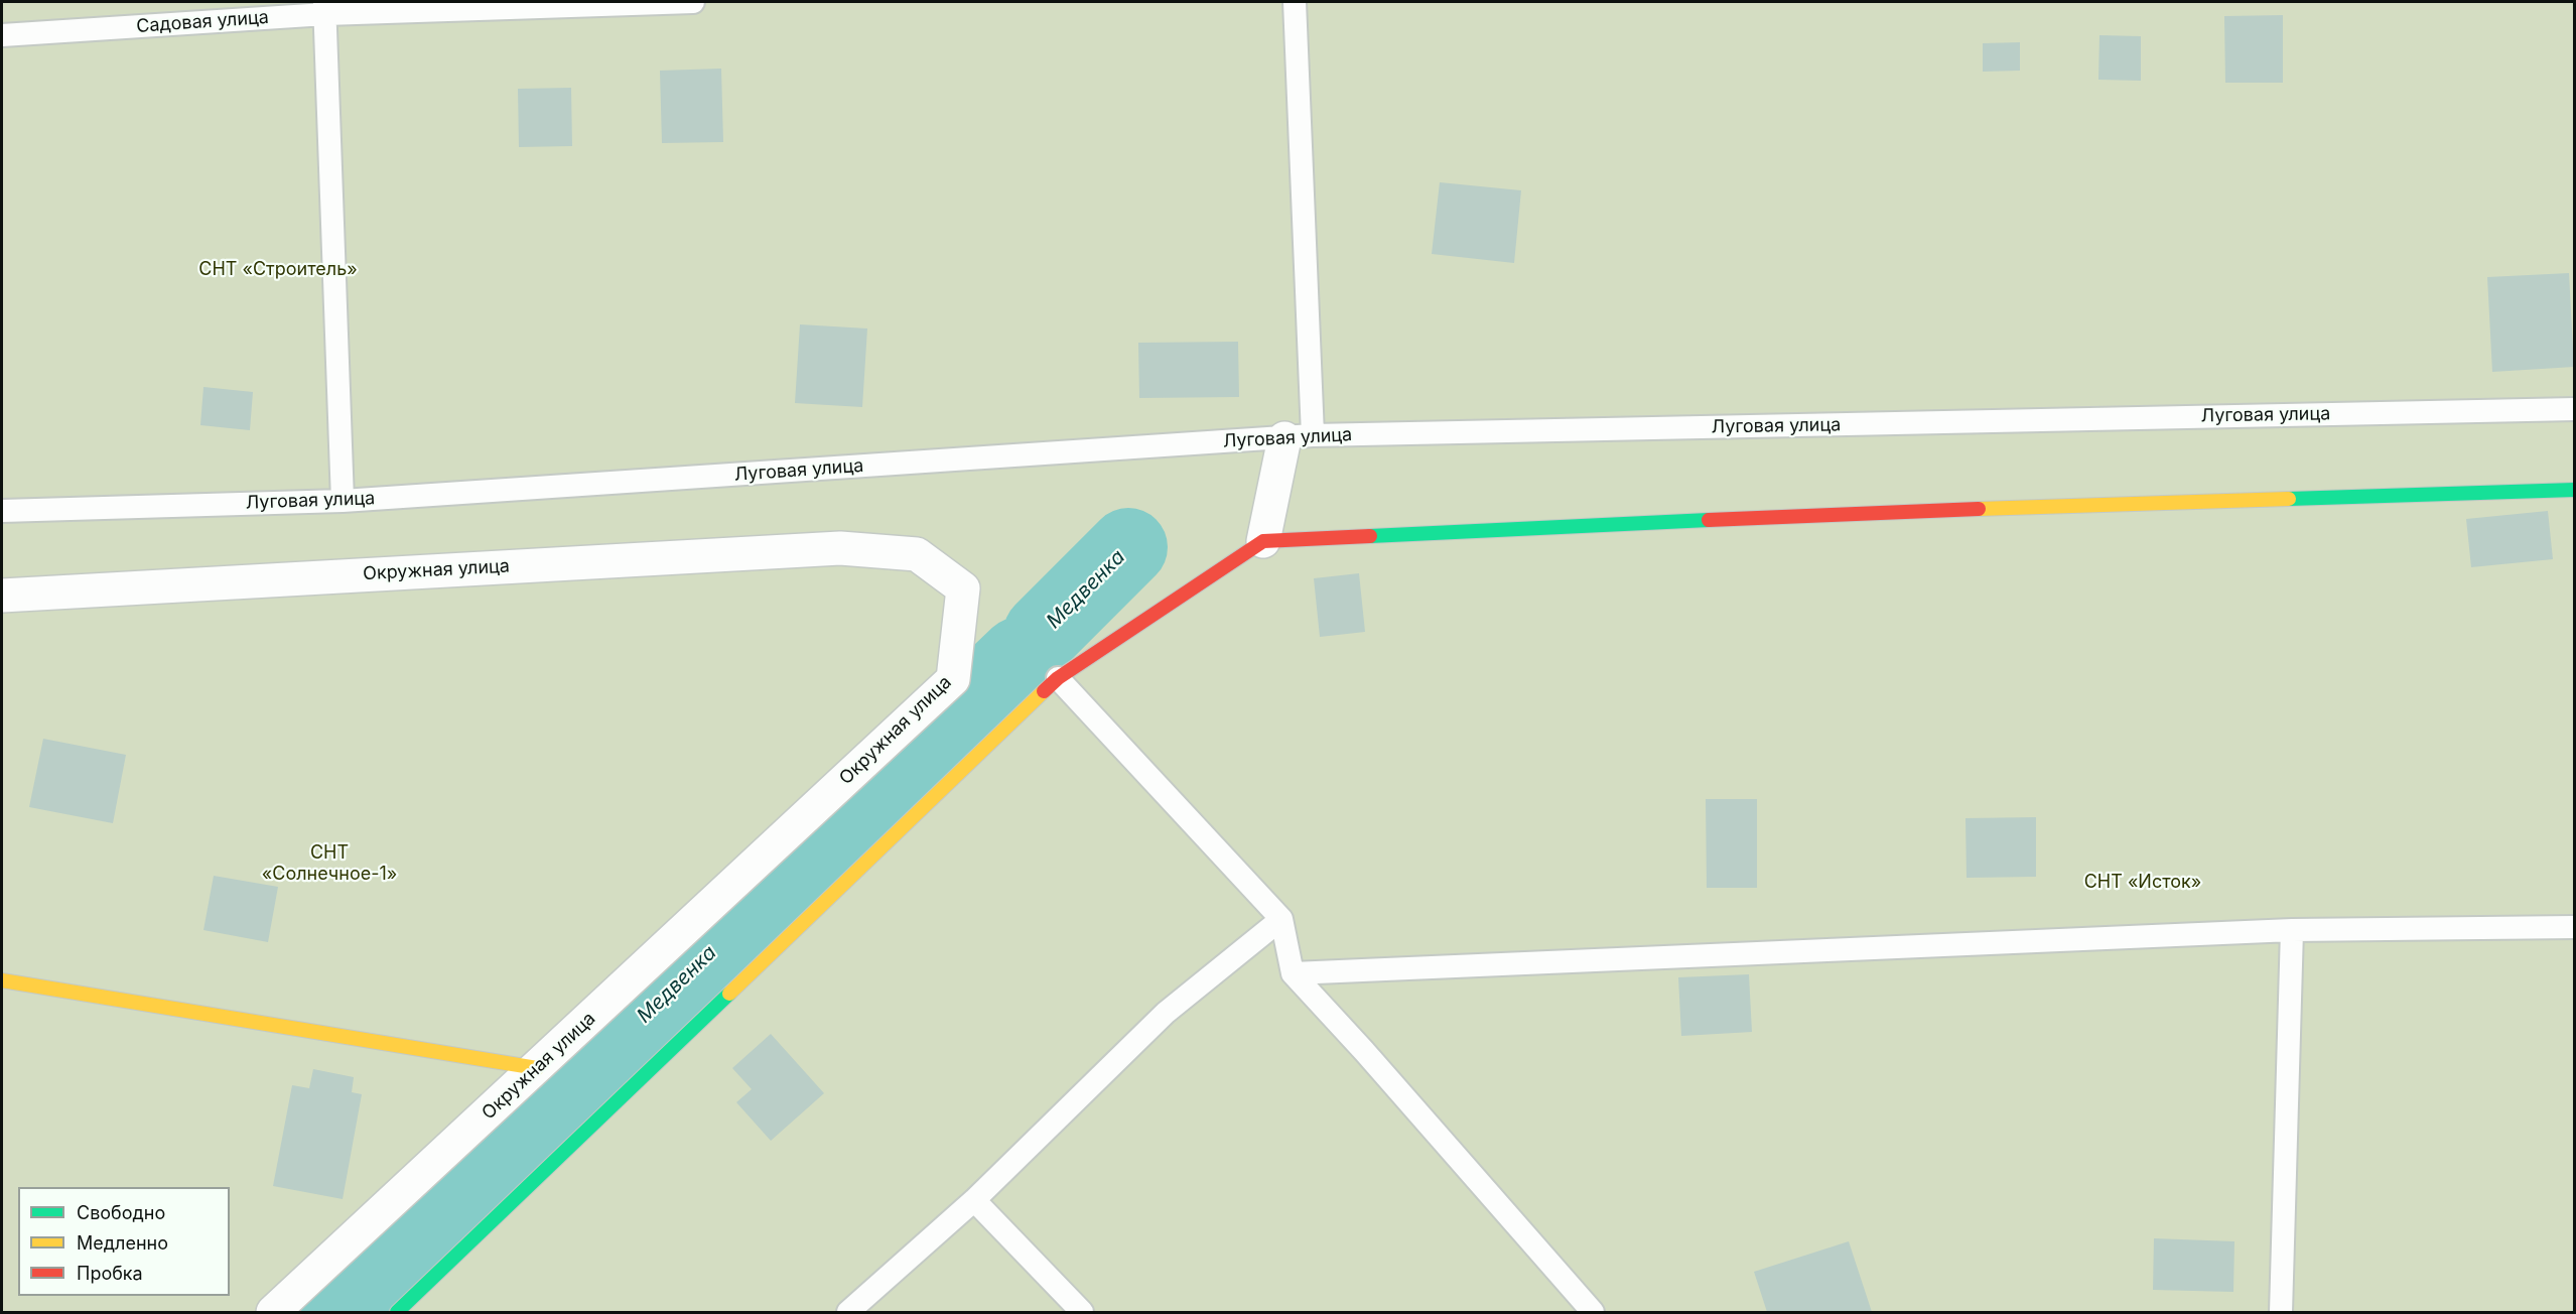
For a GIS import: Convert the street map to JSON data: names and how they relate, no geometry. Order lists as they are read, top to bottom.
{
  "streets": {
    "street": ["Окружная улица"],
    "lane": ["Садовая улица", "Луговая улица"]
  },
  "water": ["Медвенка"],
  "parks": ["СНТ «Строитель»", "СНТ «Солнечное-1»", "СНТ «Исток»"],
  "legend": ["Свободно", "Медленно", "Пробка"]
}
